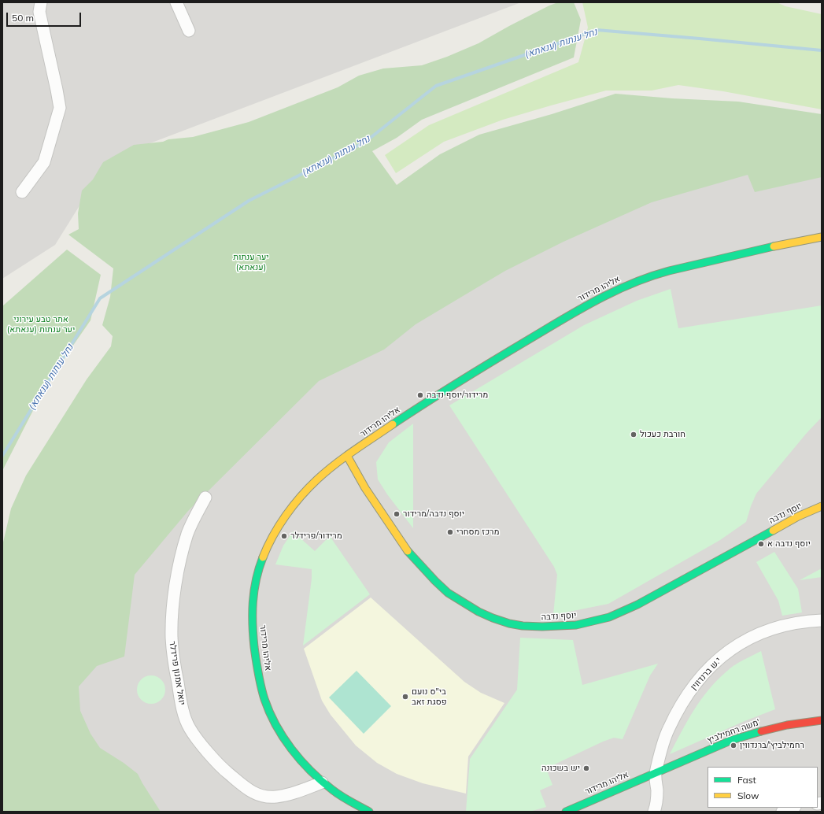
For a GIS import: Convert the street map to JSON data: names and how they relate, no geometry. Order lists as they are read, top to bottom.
{
  "streets": {
    "street": [
      "אליהו מרידור",
      "יוסף נדבה",
      "יואל אמנון פרידלר",
      "י.ש ברנדווין",
      "משה רחמילביץ'"
    ]
  },
  "crossings": [
    ["אליהו מרידור", "יוסף נדבה"],
    ["אליהו מרידור", "יואל אמנון פרידלר"],
    ["אליהו מרידור", "י.ש ברנדווין"],
    ["אליהו מרידור", "משה רחמילביץ'"],
    ["י.ש ברנדווין", "משה רחמילביץ'"]
  ],
  "water": ["נחל ענתות (ענאתא)"],
  "parks": ["יער ענתות (ענאתא)", "אתר טבע עירוני יער ענתות (ענאתא)"],
  "places": [
    "מרידור/יוסף נדבה",
    "חורבת כעכול",
    "יוסף נדבה/מרידור",
    "מרכז מסחרי",
    "מרידור/פרידלר",
    "יוסף נדבה א",
    "בי\"ס נועם פסגת זאב",
    "רחמילביץ׳/ברנדווין",
    "יש בשכונה"
  ],
  "legend": ["Fast", "Slow"],
  "scale_bar": "50 m"
}
